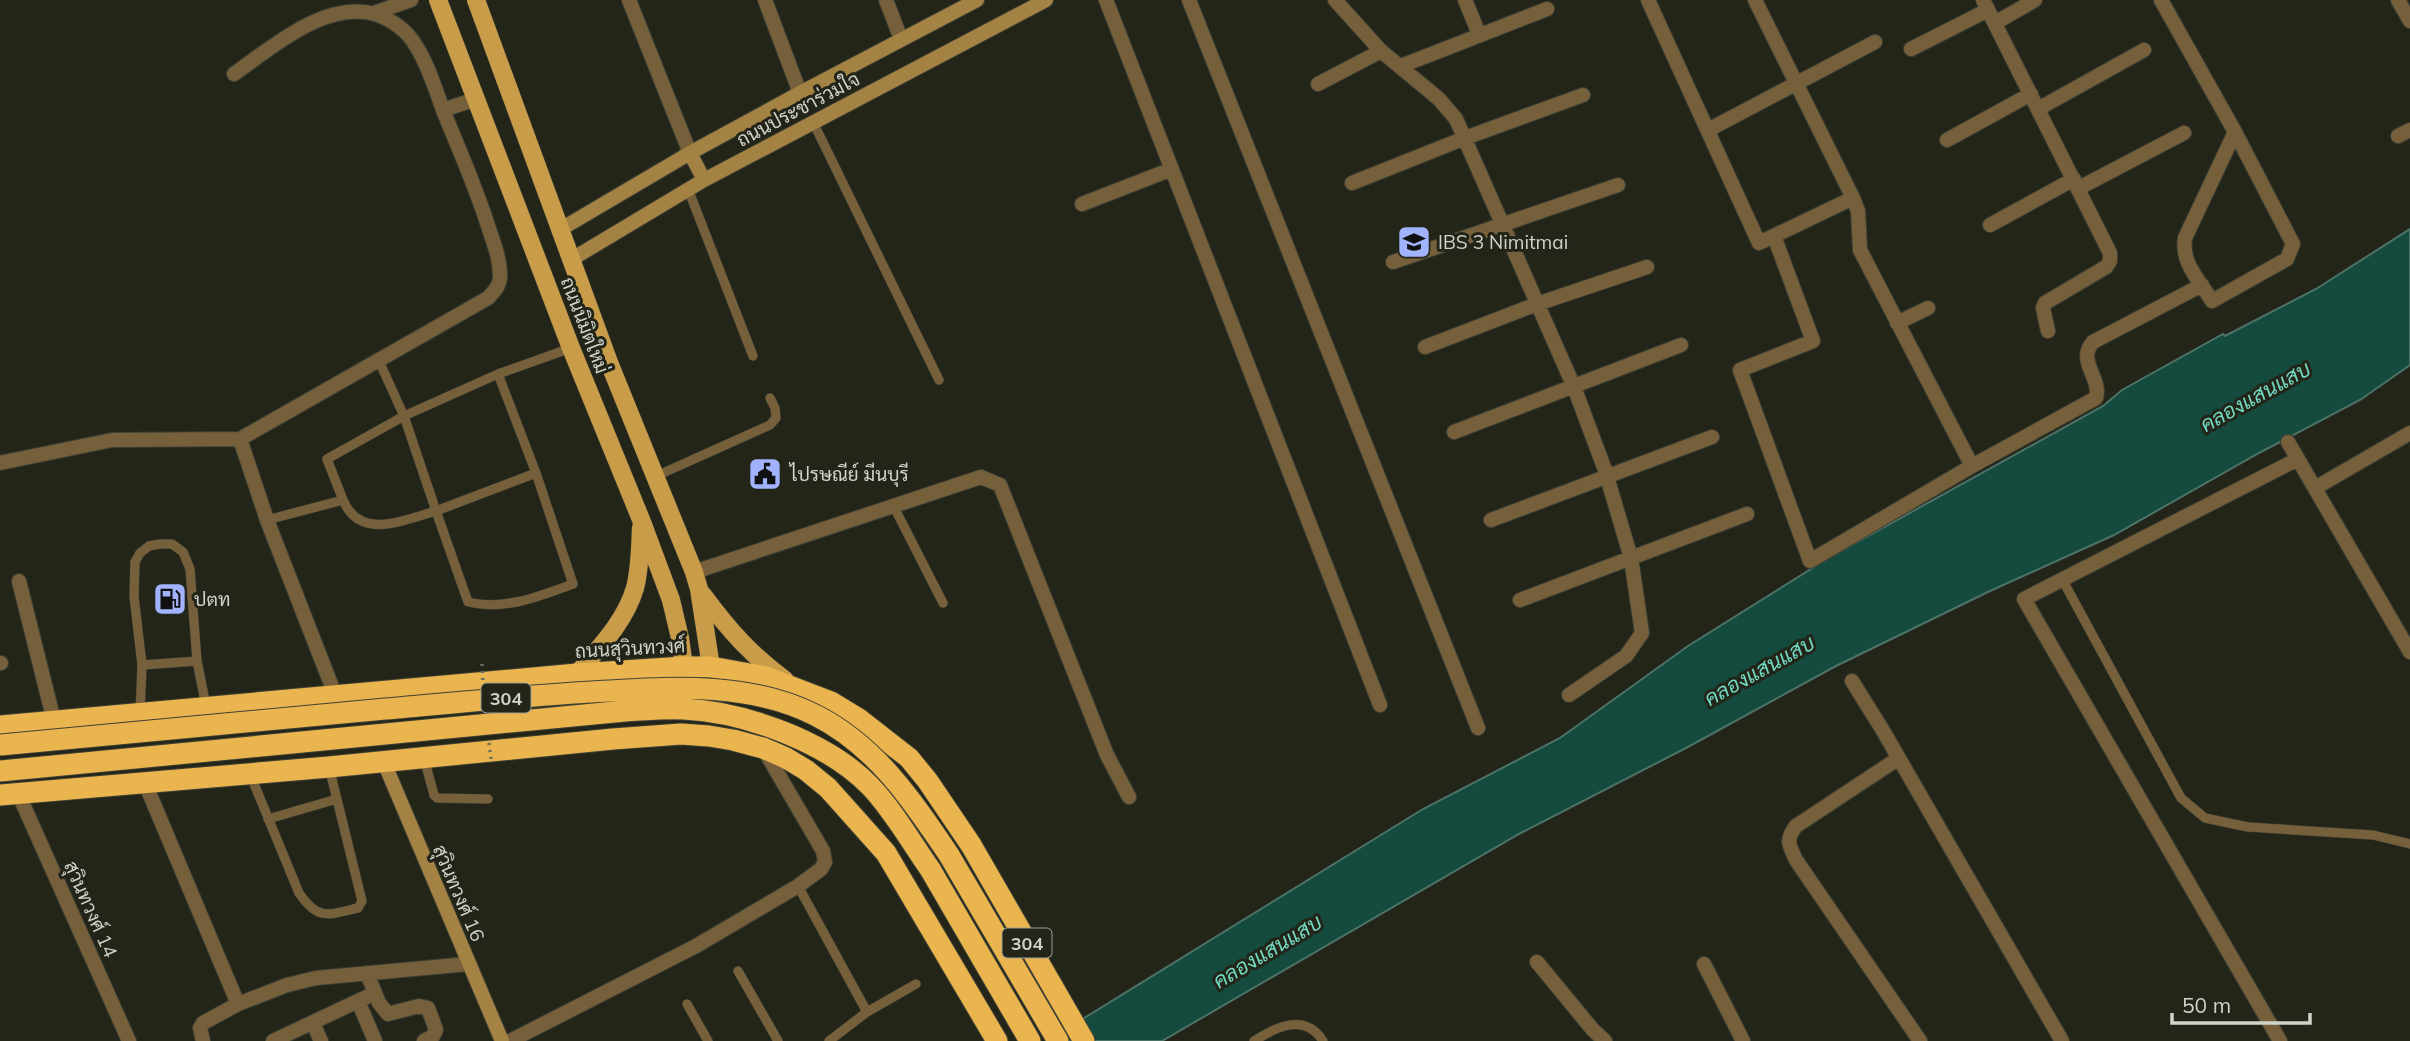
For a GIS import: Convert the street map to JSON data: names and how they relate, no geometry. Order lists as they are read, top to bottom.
{
  "streets": {
    "highway": ["ถนนสุวินทวงศ์", "304"],
    "main road": ["ถนนประชาร่วมใจ", "ถนนนิมิตใหม่", "สุวินทวงศ์ 16"],
    "street": ["สุวินทวงศ์ 14"]
  },
  "crossings": [
    ["ถนนประชาร่วมใจ", "ถนนนิมิตใหม่"],
    ["ถนนนิมิตใหม่", "ถนนสุวินทวงศ์"]
  ],
  "water": ["คลองแสนแสบ"],
  "places": {
    "school or university": ["IBS 3 Nimitmai"],
    "public building": ["ไปรษณีย์ มีนบุรี"],
    "fuel station": ["ปตท"]
  },
  "scale_bar": "50 m"
}
